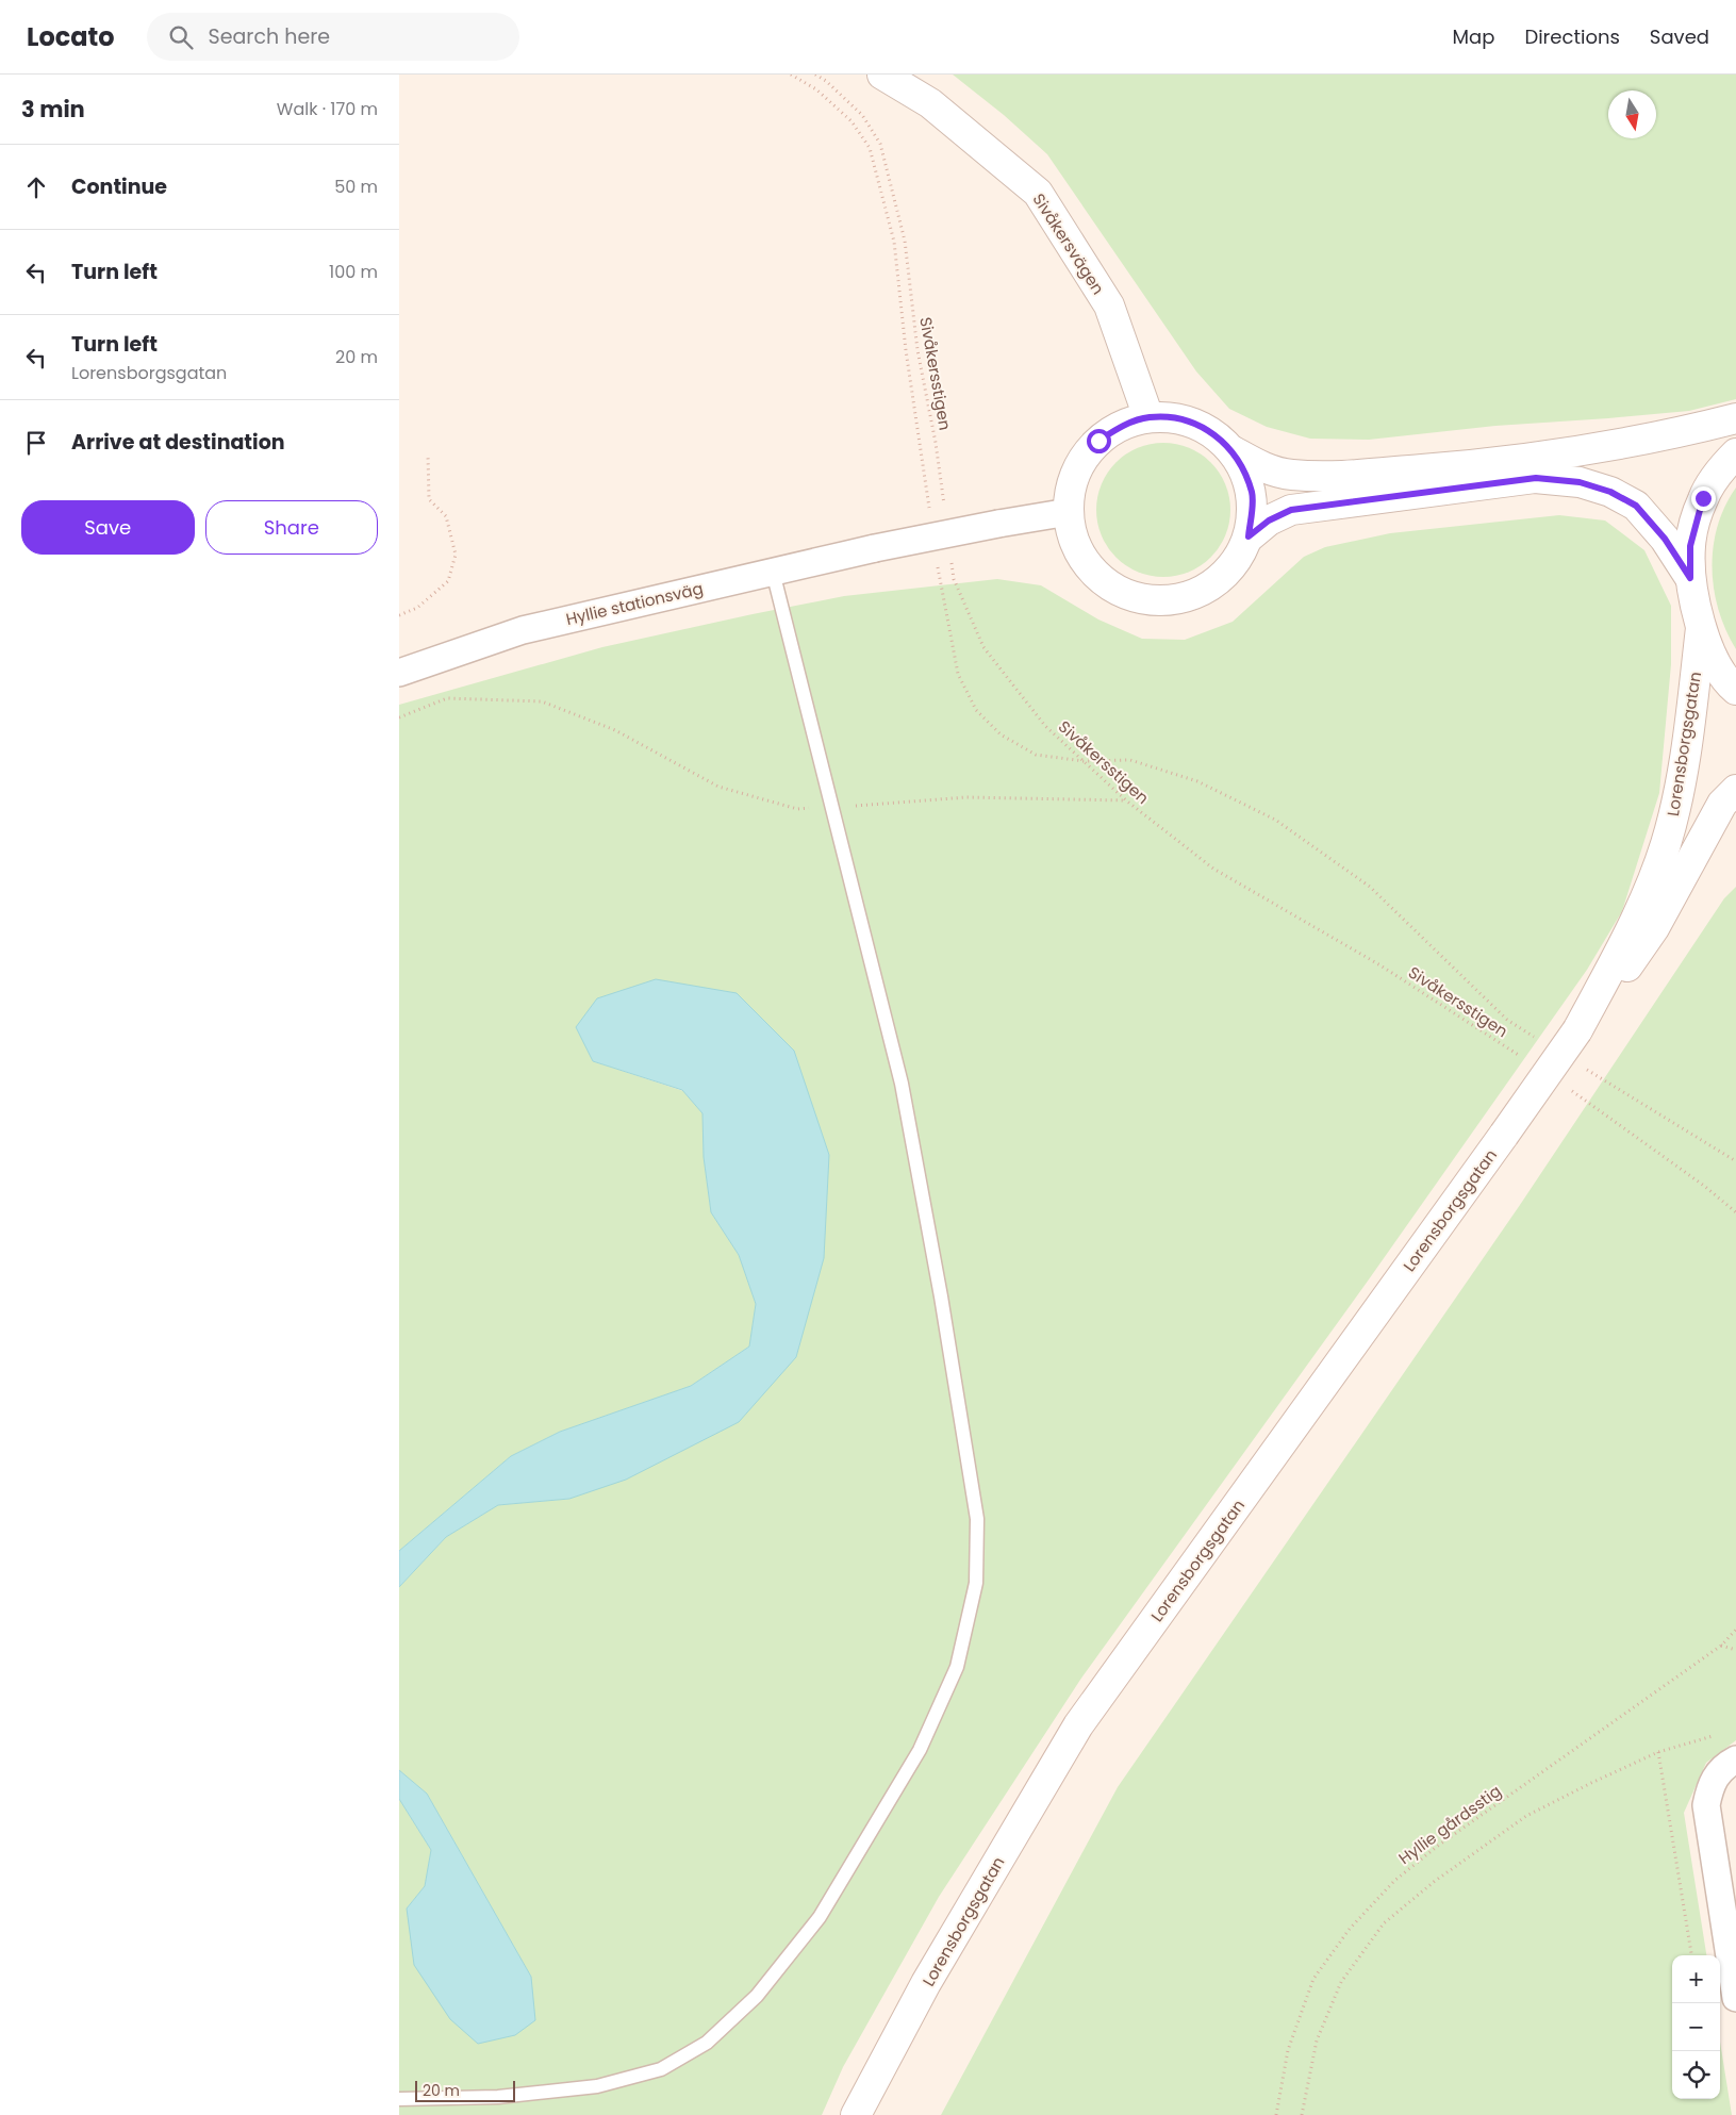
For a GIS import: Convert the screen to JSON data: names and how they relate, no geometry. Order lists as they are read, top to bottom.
{
  "streets": {
    "main road": ["Sivåkersvägen", "Lorensborgsgatan"],
    "street": ["Hyllie stationsväg"],
    "path": ["Sivåkersstigen", "Hyllie gårdsstig"]
  },
  "crossings": [
    ["Sivåkersvägen", "Hyllie stationsväg"]
  ],
  "scale_bar": "20 m",
  "north": "bottom",
  "page": {
    "header": "Locato",
    "search": "Search here",
    "nav": ["Map", "Directions", "Saved"],
    "heading": ["3 min", "Walk · 170 m"],
    "list": [
      ["Continue", "50 m"],
      ["Turn left", "100 m"],
      ["Turn left", "Lorensborgsgatan", "20 m"],
      "Arrive at destination"
    ],
    "buttons": ["Save", "Share"],
    "map_buttons": ["+", "−"],
    "scale": "20 m"
  }
}
